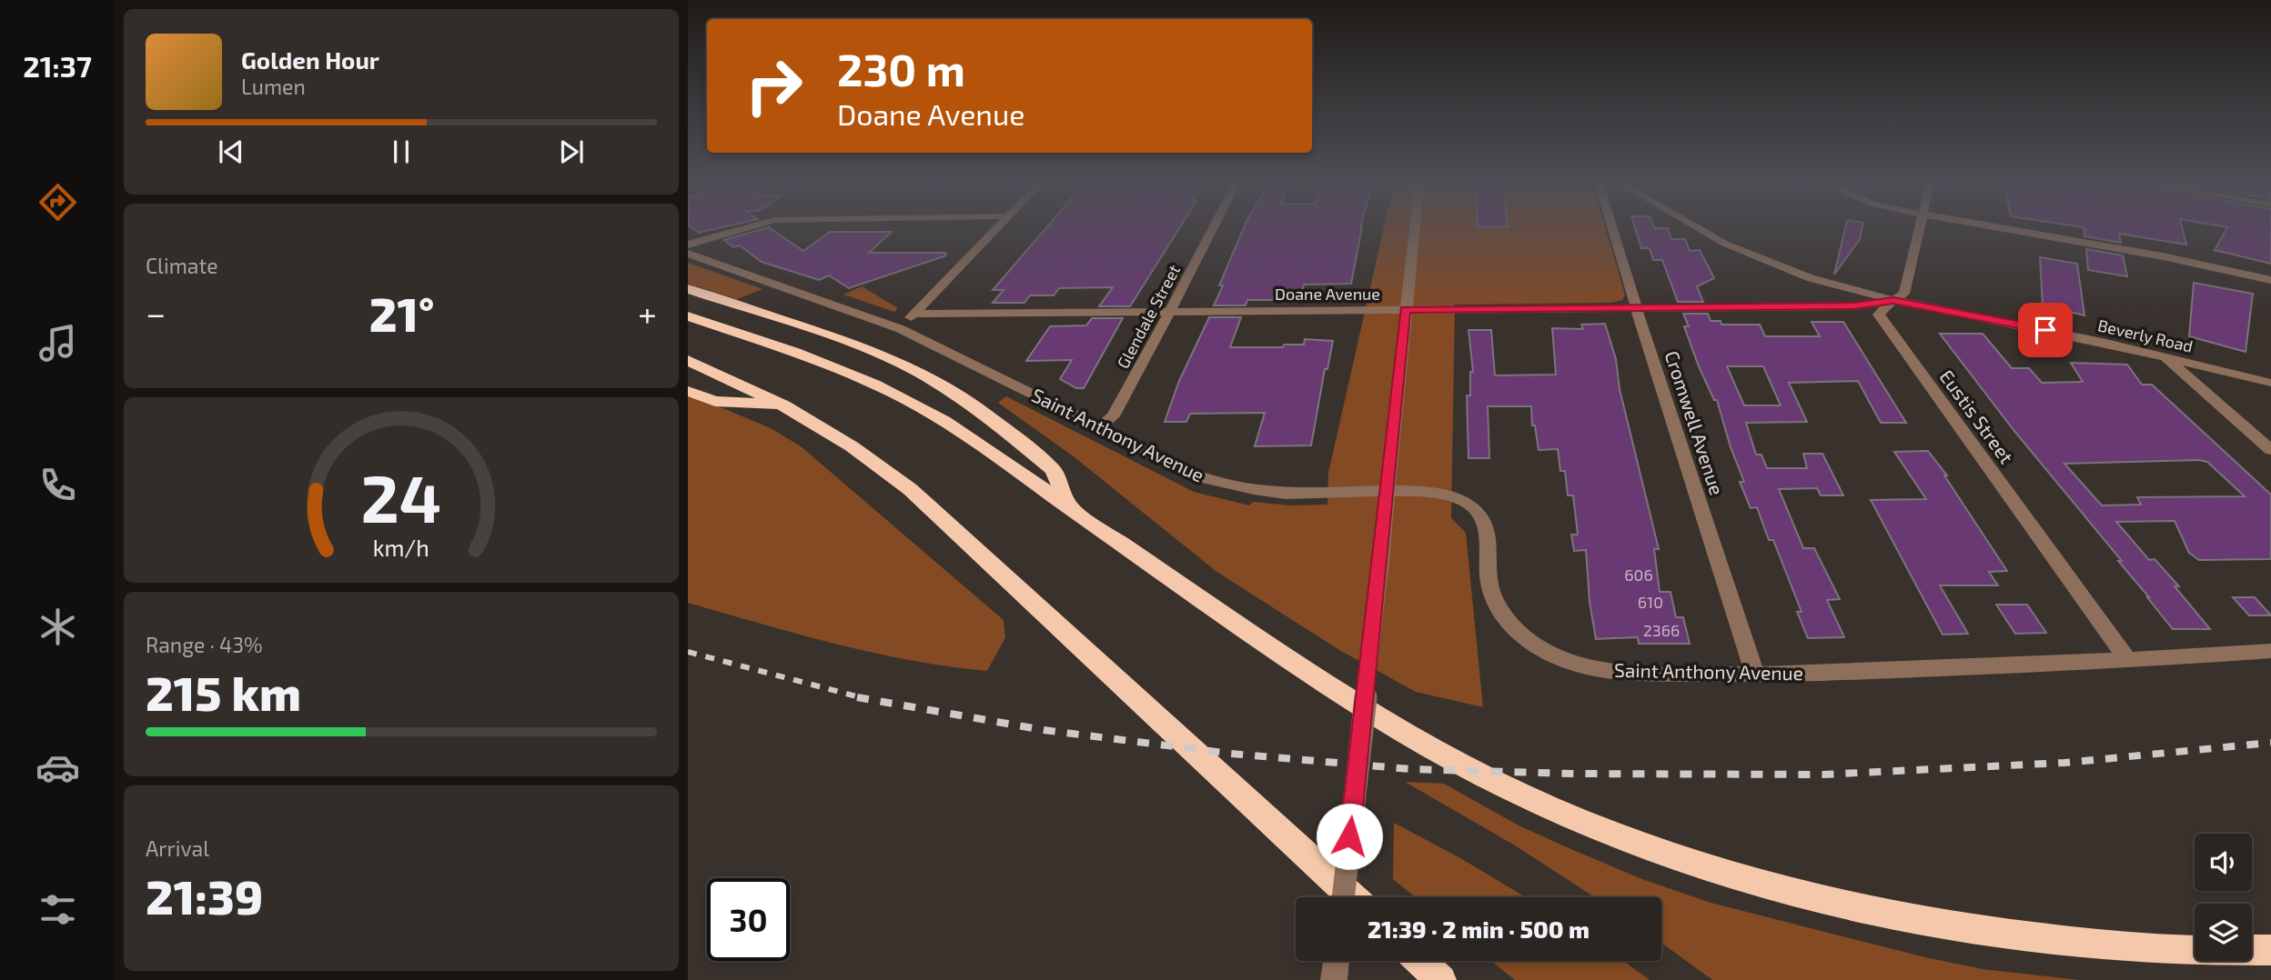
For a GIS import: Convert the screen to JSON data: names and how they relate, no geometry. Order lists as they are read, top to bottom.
{
  "streets": {
    "street": [
      "Doane Avenue",
      "Glendale Street",
      "Beverly Road",
      "Eustis Street",
      "Cromwell Avenue",
      "Saint Anthony Avenue"
    ]
  },
  "crossings": [
    ["Doane Avenue", "Glendale Street"],
    ["Doane Avenue", "Beverly Road"],
    ["Doane Avenue", "Eustis Street"],
    ["Doane Avenue", "Cromwell Avenue"],
    ["Glendale Street", "Saint Anthony Avenue"],
    ["Beverly Road", "Eustis Street"],
    ["Eustis Street", "Saint Anthony Avenue"],
    ["Cromwell Avenue", "Saint Anthony Avenue"]
  ],
  "house_numbers": ["606", "610", "2366"],
  "page": {
    "tabs": "21:37",
    "turn": ["230 m", "Doane Avenue"],
    "song": ["Golden Hour", "Lumen"],
    "tile": [
      "Climate",
      ["Range · 43%", "215 km"],
      ["Arrival", "21:39"]
    ],
    "heat": ["−", "21°", "+"],
    "limit": "30",
    "trip": "21:39 · 2 min · 500 m",
    "gauge": ["24", "km/h"]
  }
}
